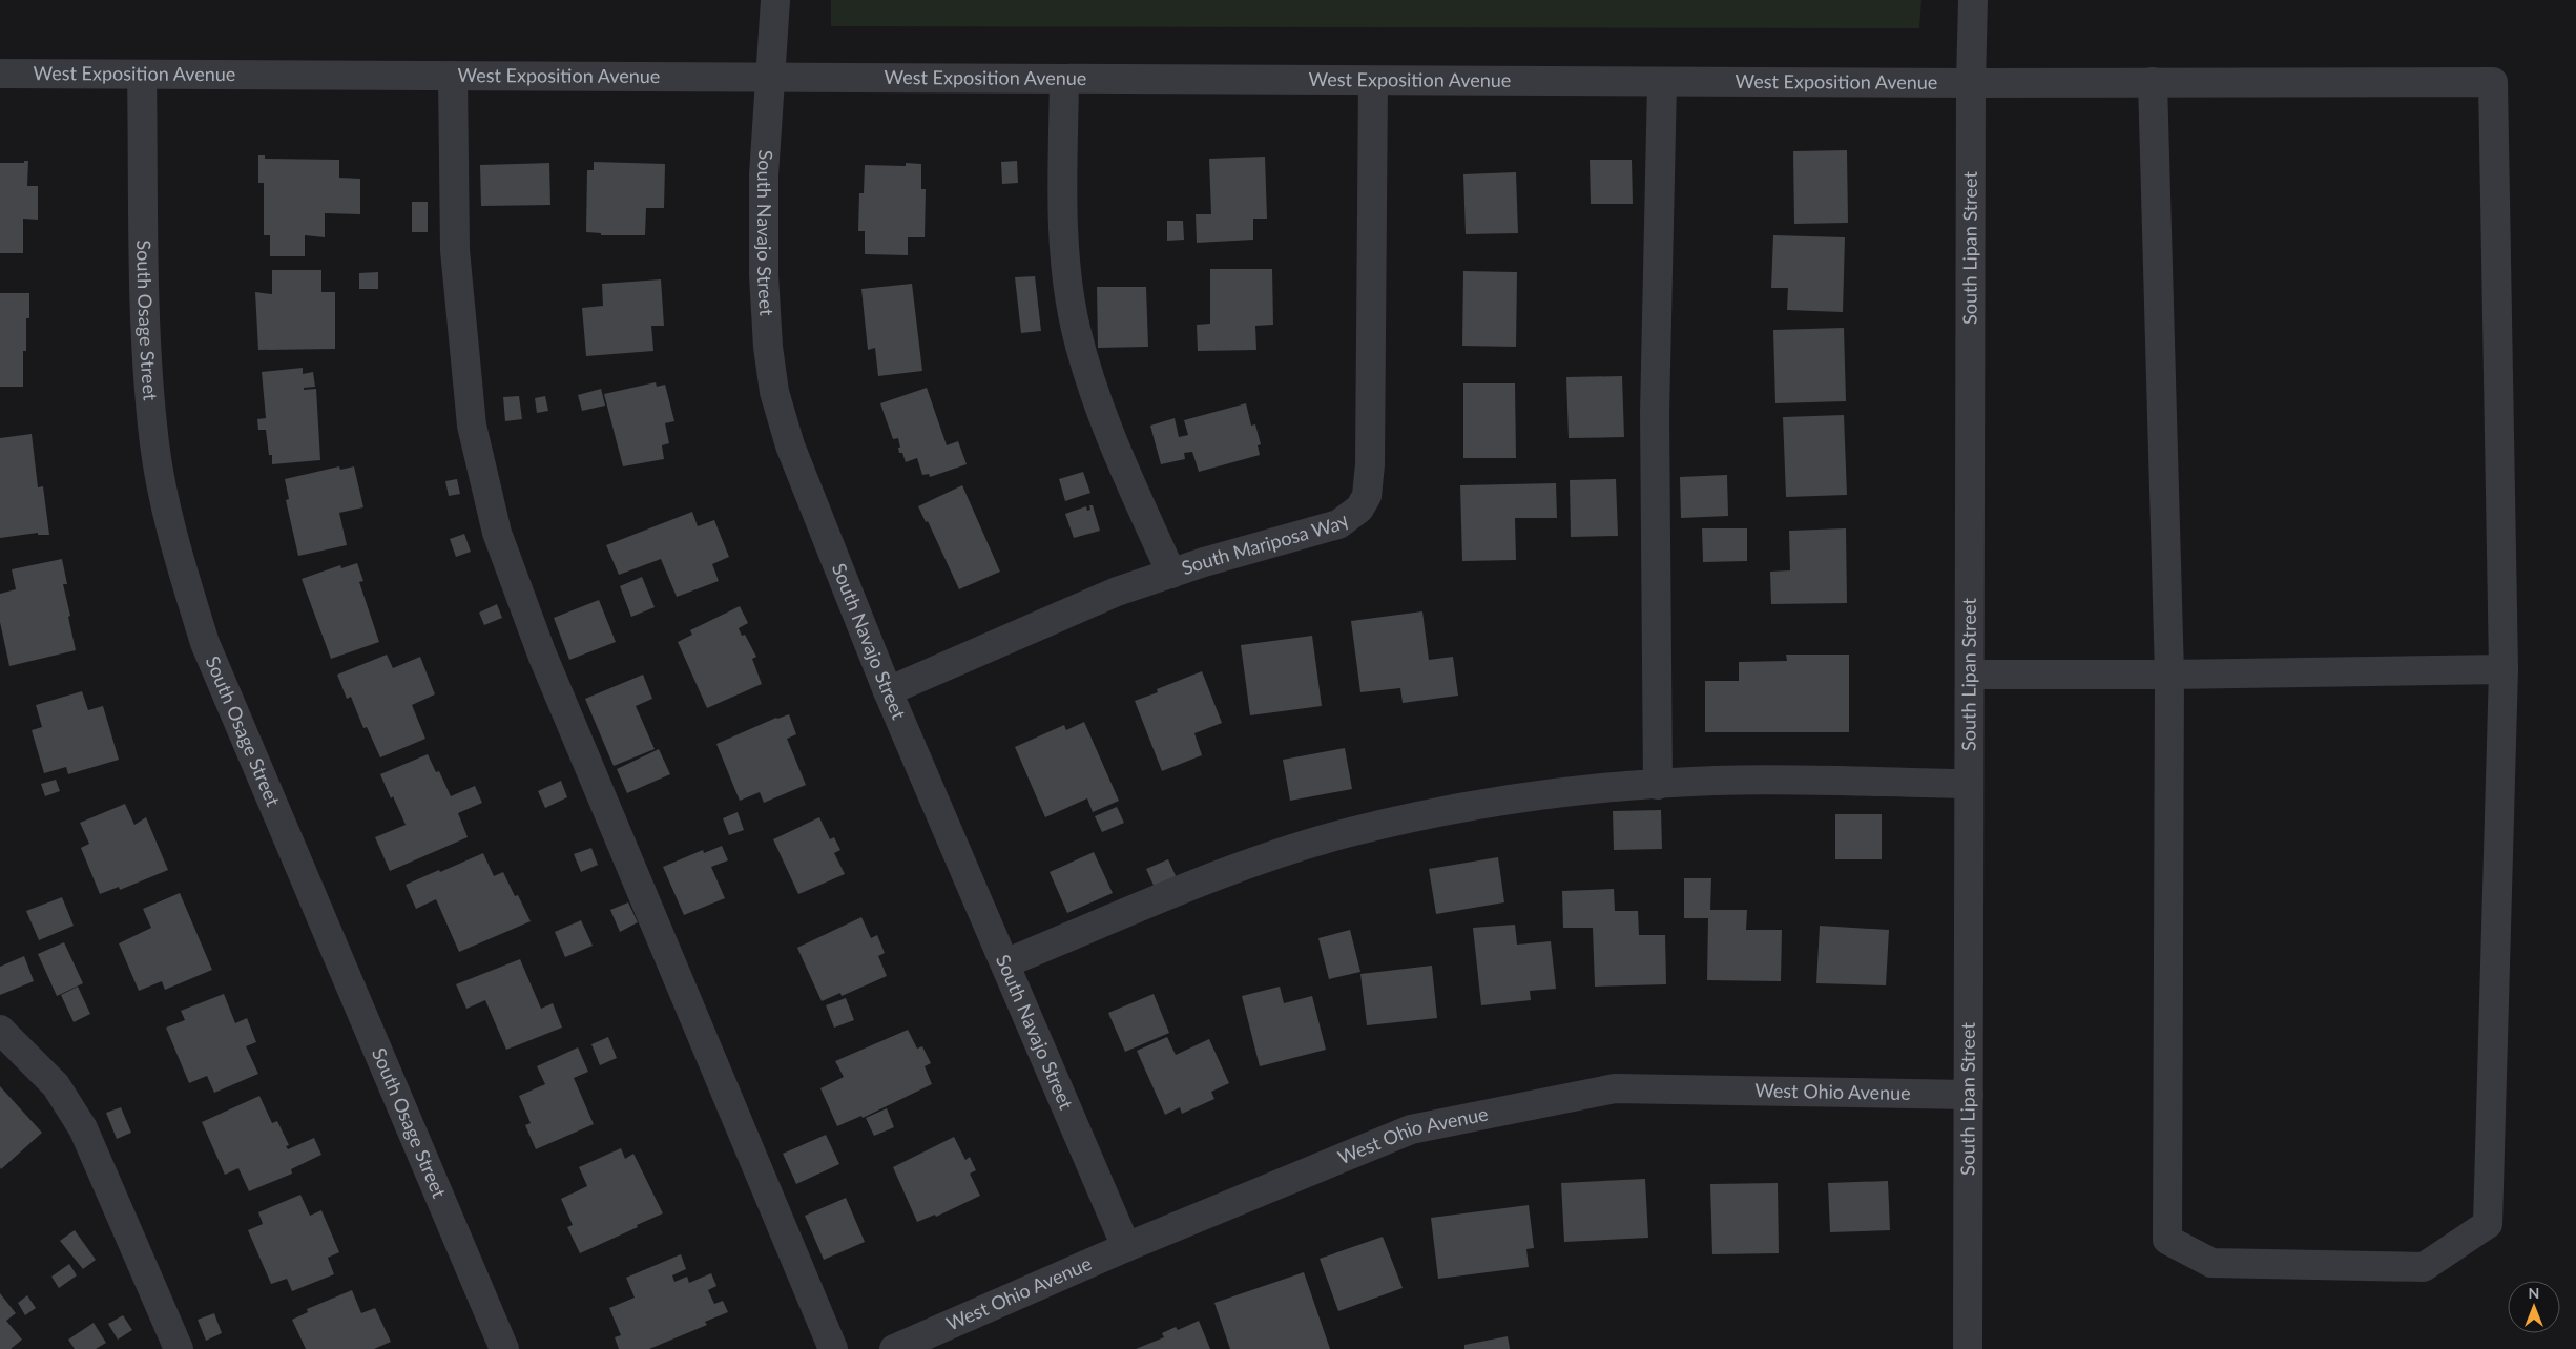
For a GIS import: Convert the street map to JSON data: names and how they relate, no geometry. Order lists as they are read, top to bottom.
{
  "streets": {
    "street": [
      "West Exposition Avenue",
      "South Navajo Street",
      "South Lipan Street",
      "South Osage Street",
      "South Mariposa Way",
      "West Ohio Avenue"
    ]
  },
  "crossings": [
    ["West Exposition Avenue", "South Navajo Street"],
    ["West Exposition Avenue", "South Lipan Street"],
    ["West Exposition Avenue", "South Osage Street"],
    ["West Exposition Avenue", "South Mariposa Way"],
    ["South Navajo Street", "South Mariposa Way"],
    ["South Navajo Street", "West Ohio Avenue"],
    ["South Lipan Street", "West Ohio Avenue"]
  ],
  "north": "top"
}
